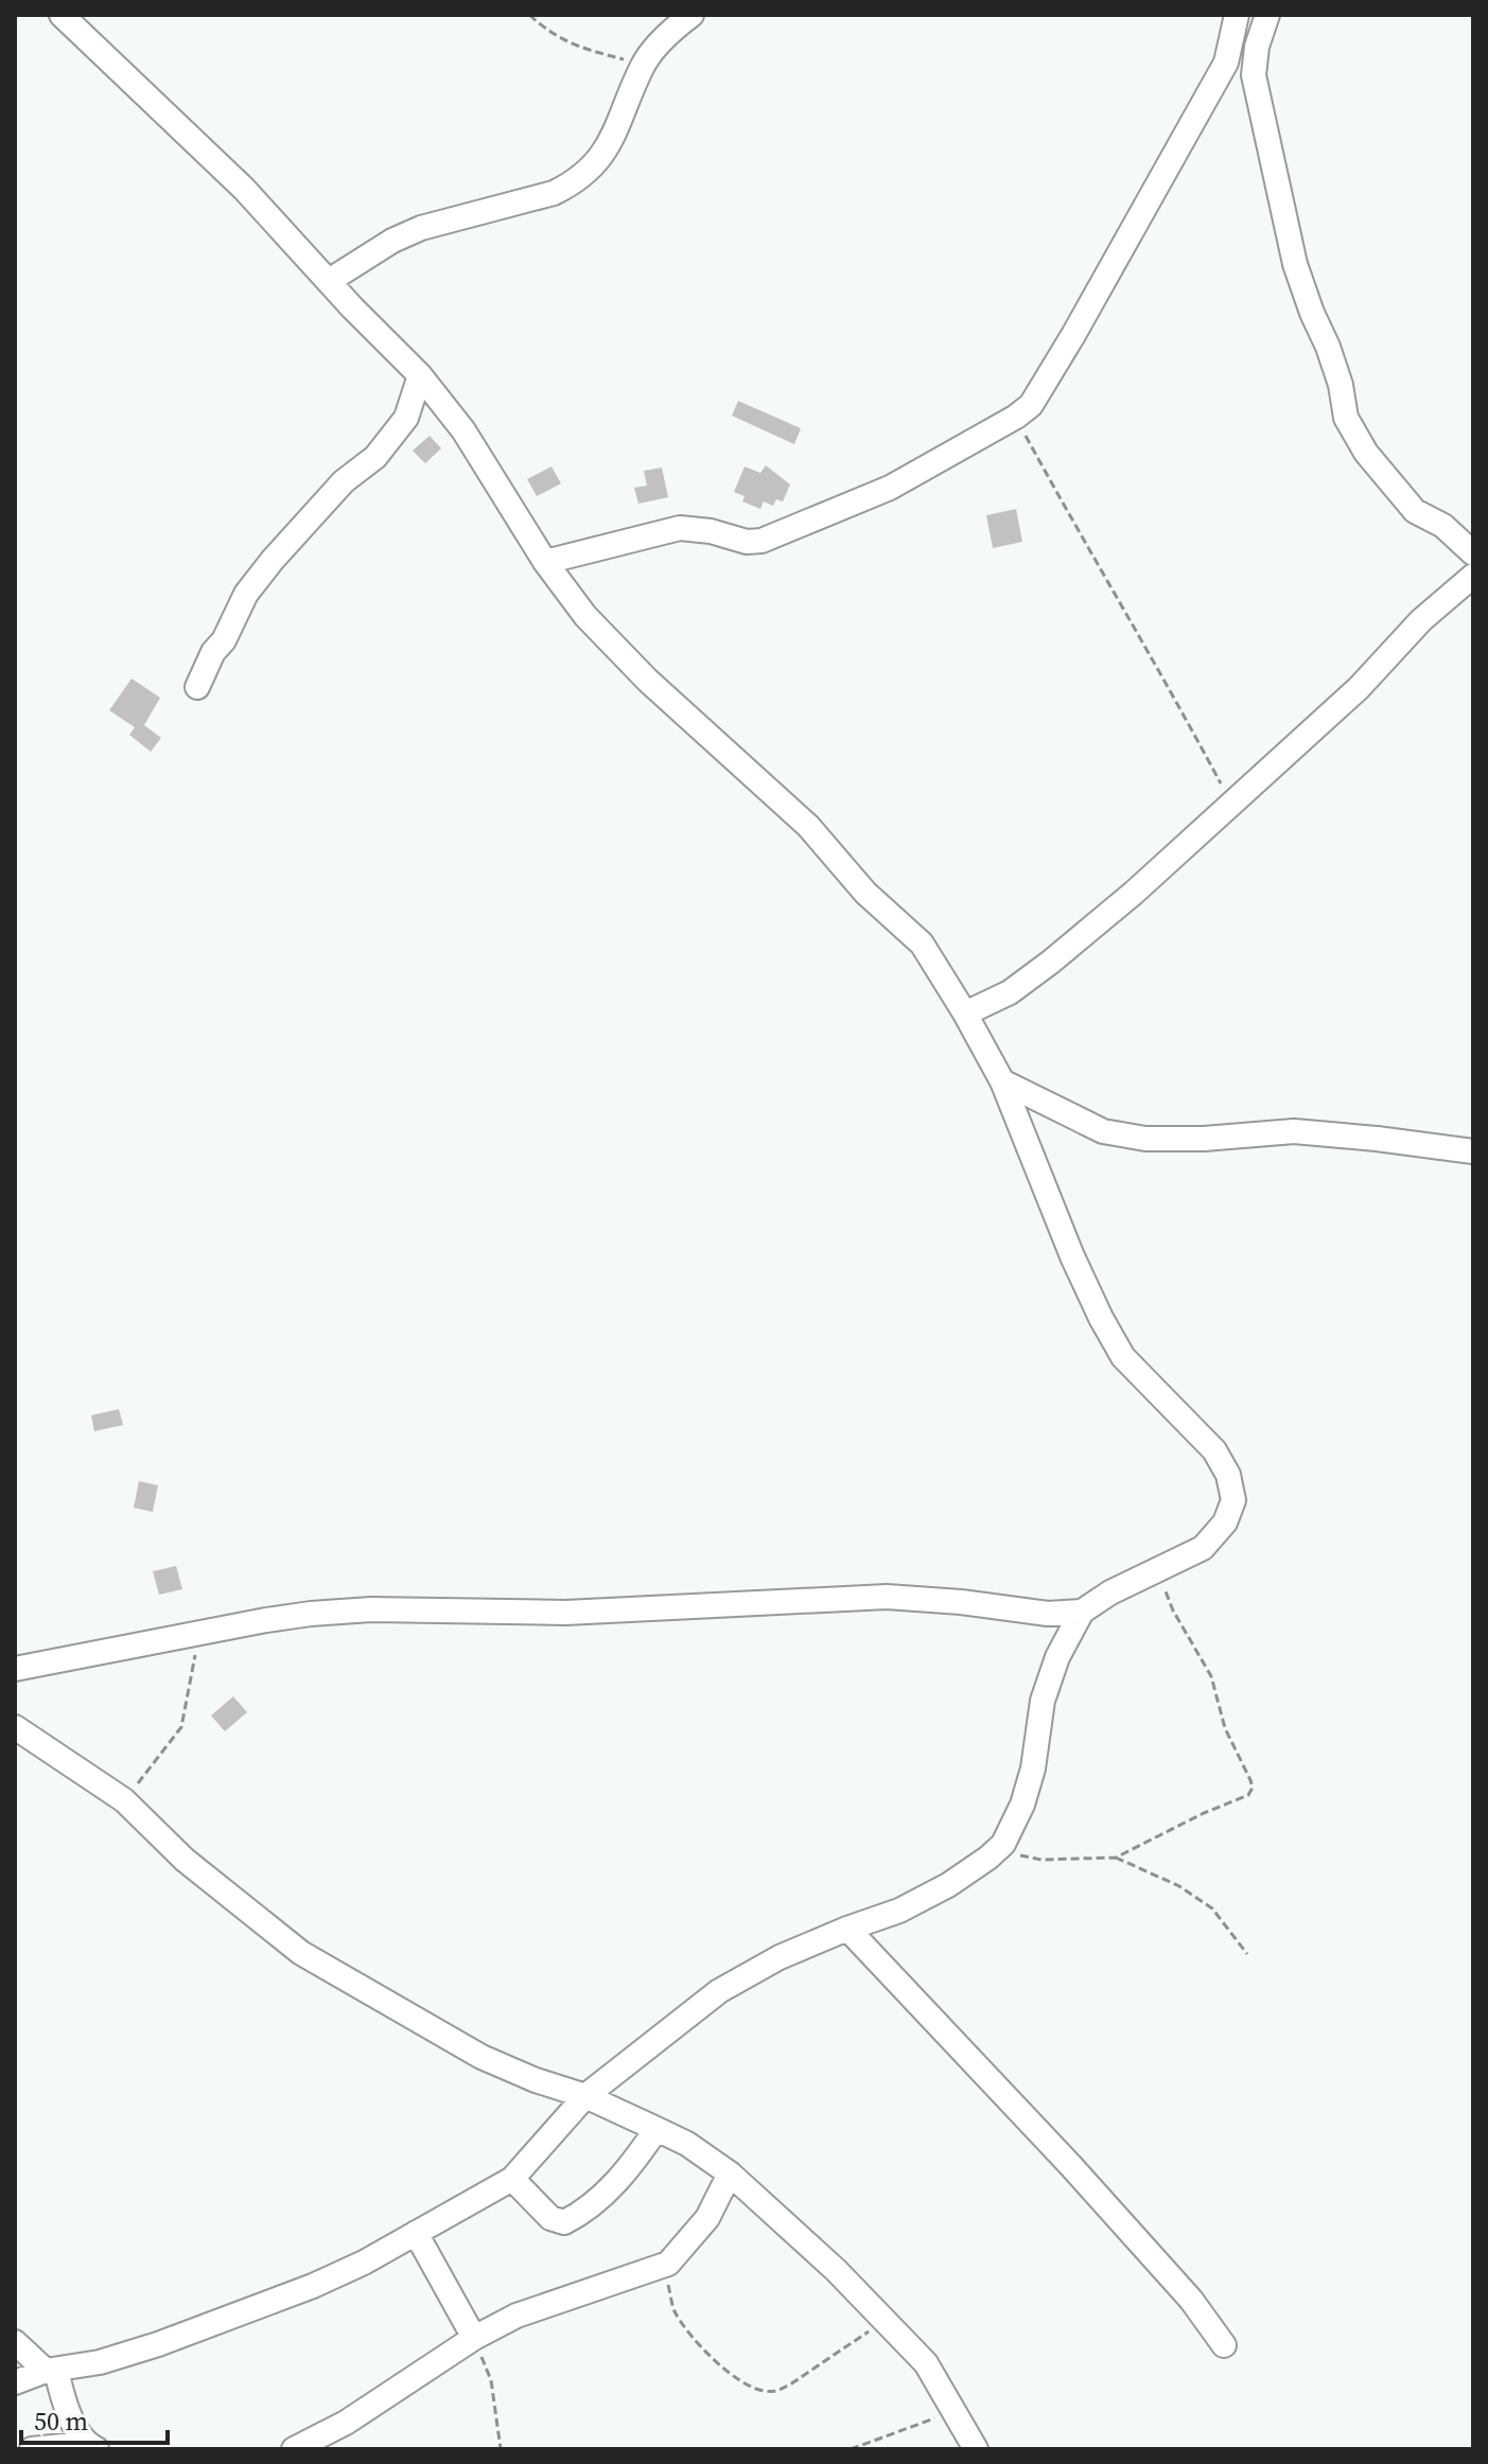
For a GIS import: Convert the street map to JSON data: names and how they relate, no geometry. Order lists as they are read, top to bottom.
{
  "scale_bar": "50 m"
}
